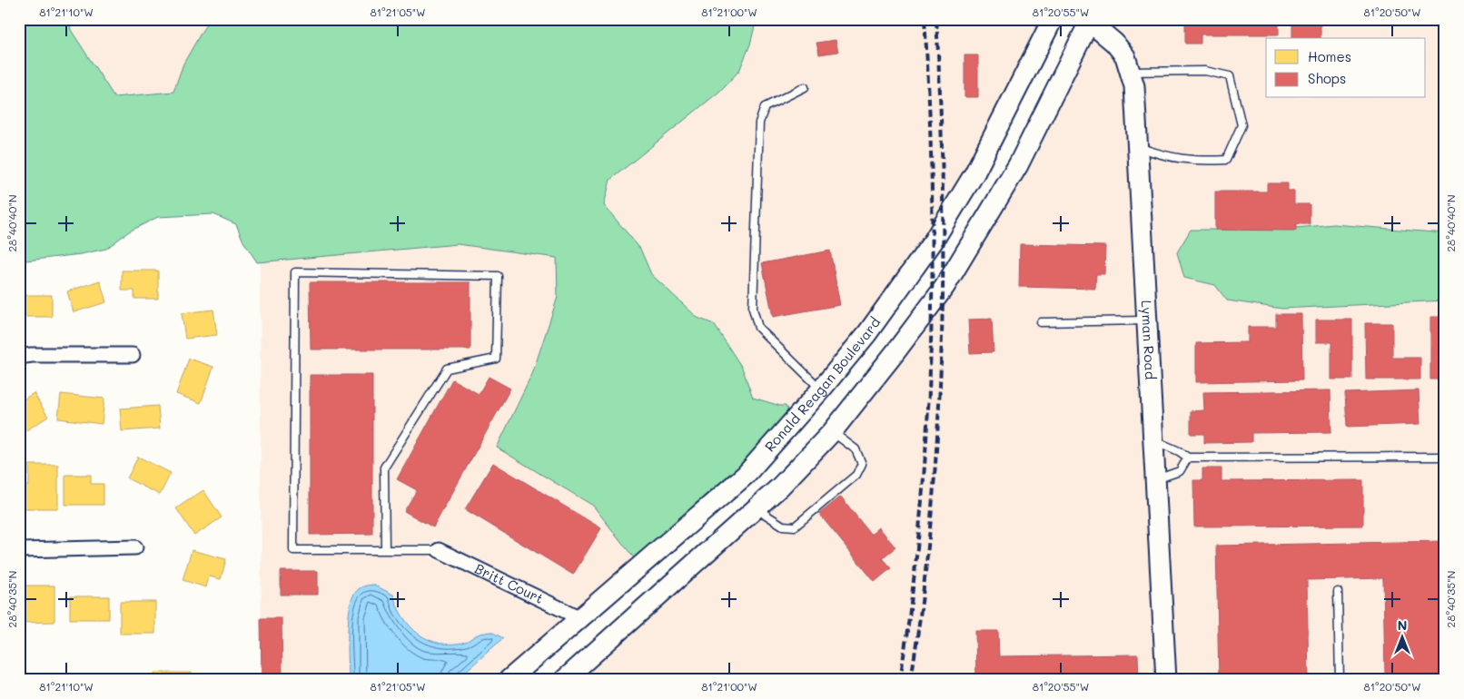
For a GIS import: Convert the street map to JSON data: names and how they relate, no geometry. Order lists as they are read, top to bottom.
{
  "streets": {
    "main road": ["Lyman Road", "Ronald Reagan Boulevard"],
    "street": ["Britt Court"]
  },
  "crossings": [
    ["Ronald Reagan Boulevard", "Britt Court"]
  ],
  "legend": ["Homes", "Shops"],
  "north": "top",
  "coordinates": [
    "81°21'10\"W",
    "81°21'05\"W",
    "81°21'00\"W",
    "81°20'55\"W",
    "81°20'50\"W",
    "28°40'40\"N",
    "28°40'35\"N"
  ]
}
